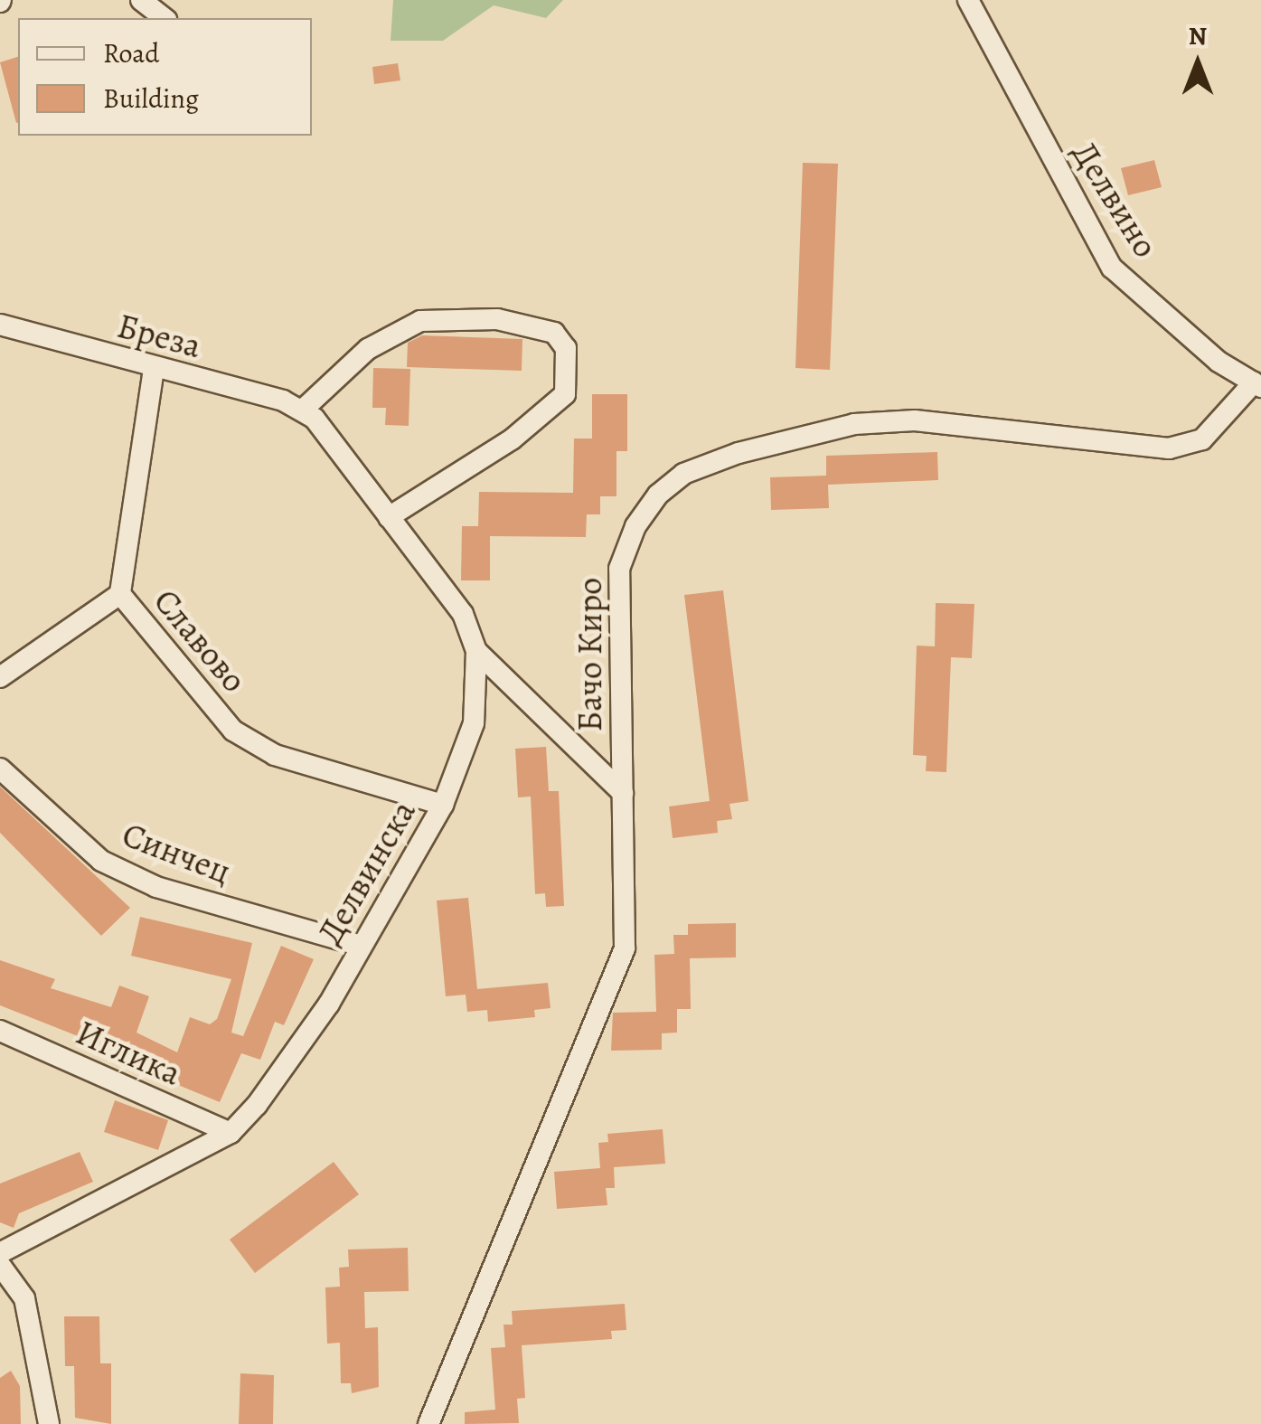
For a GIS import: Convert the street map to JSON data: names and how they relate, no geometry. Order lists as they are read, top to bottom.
{
  "streets": {
    "street": [
      "Делвино",
      "Бреза",
      "Славово",
      "Бачо Киро",
      "Синчец",
      "Делвинска",
      "Иглика"
    ]
  },
  "crossings": [
    ["Делвино", "Бачо Киро"],
    ["Бреза", "Славово"],
    ["Бреза", "Делвинска"],
    ["Славово", "Делвинска"],
    ["Синчец", "Делвинска"],
    ["Делвинска", "Иглика"]
  ],
  "legend": ["Road", "Building"],
  "north": "top"
}
